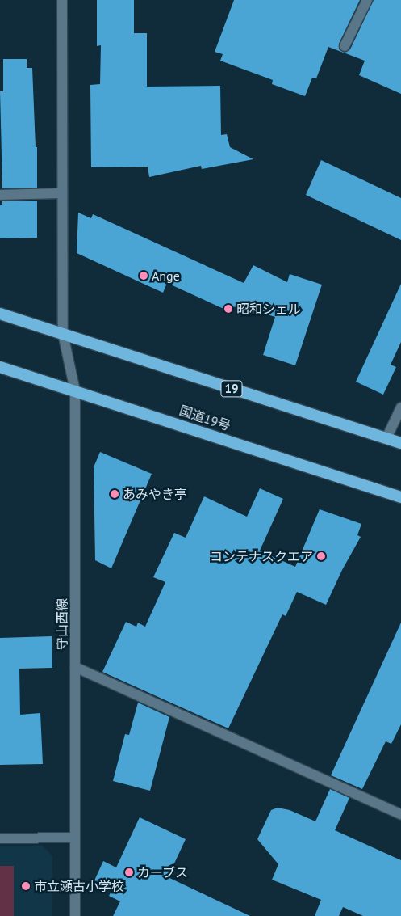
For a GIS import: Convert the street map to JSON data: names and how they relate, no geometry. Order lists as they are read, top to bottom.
{
  "streets": {
    "highway": ["19", "国道19号"],
    "street": ["守山西線"]
  },
  "crossings": [
    ["19", "守山西線"],
    ["国道19号", "守山西線"]
  ],
  "places": [
    "Ange",
    "昭和シェル",
    "あみやき亭",
    "コンテナスクエア",
    "カーブス",
    "市立瀬古小学校"
  ]
}
